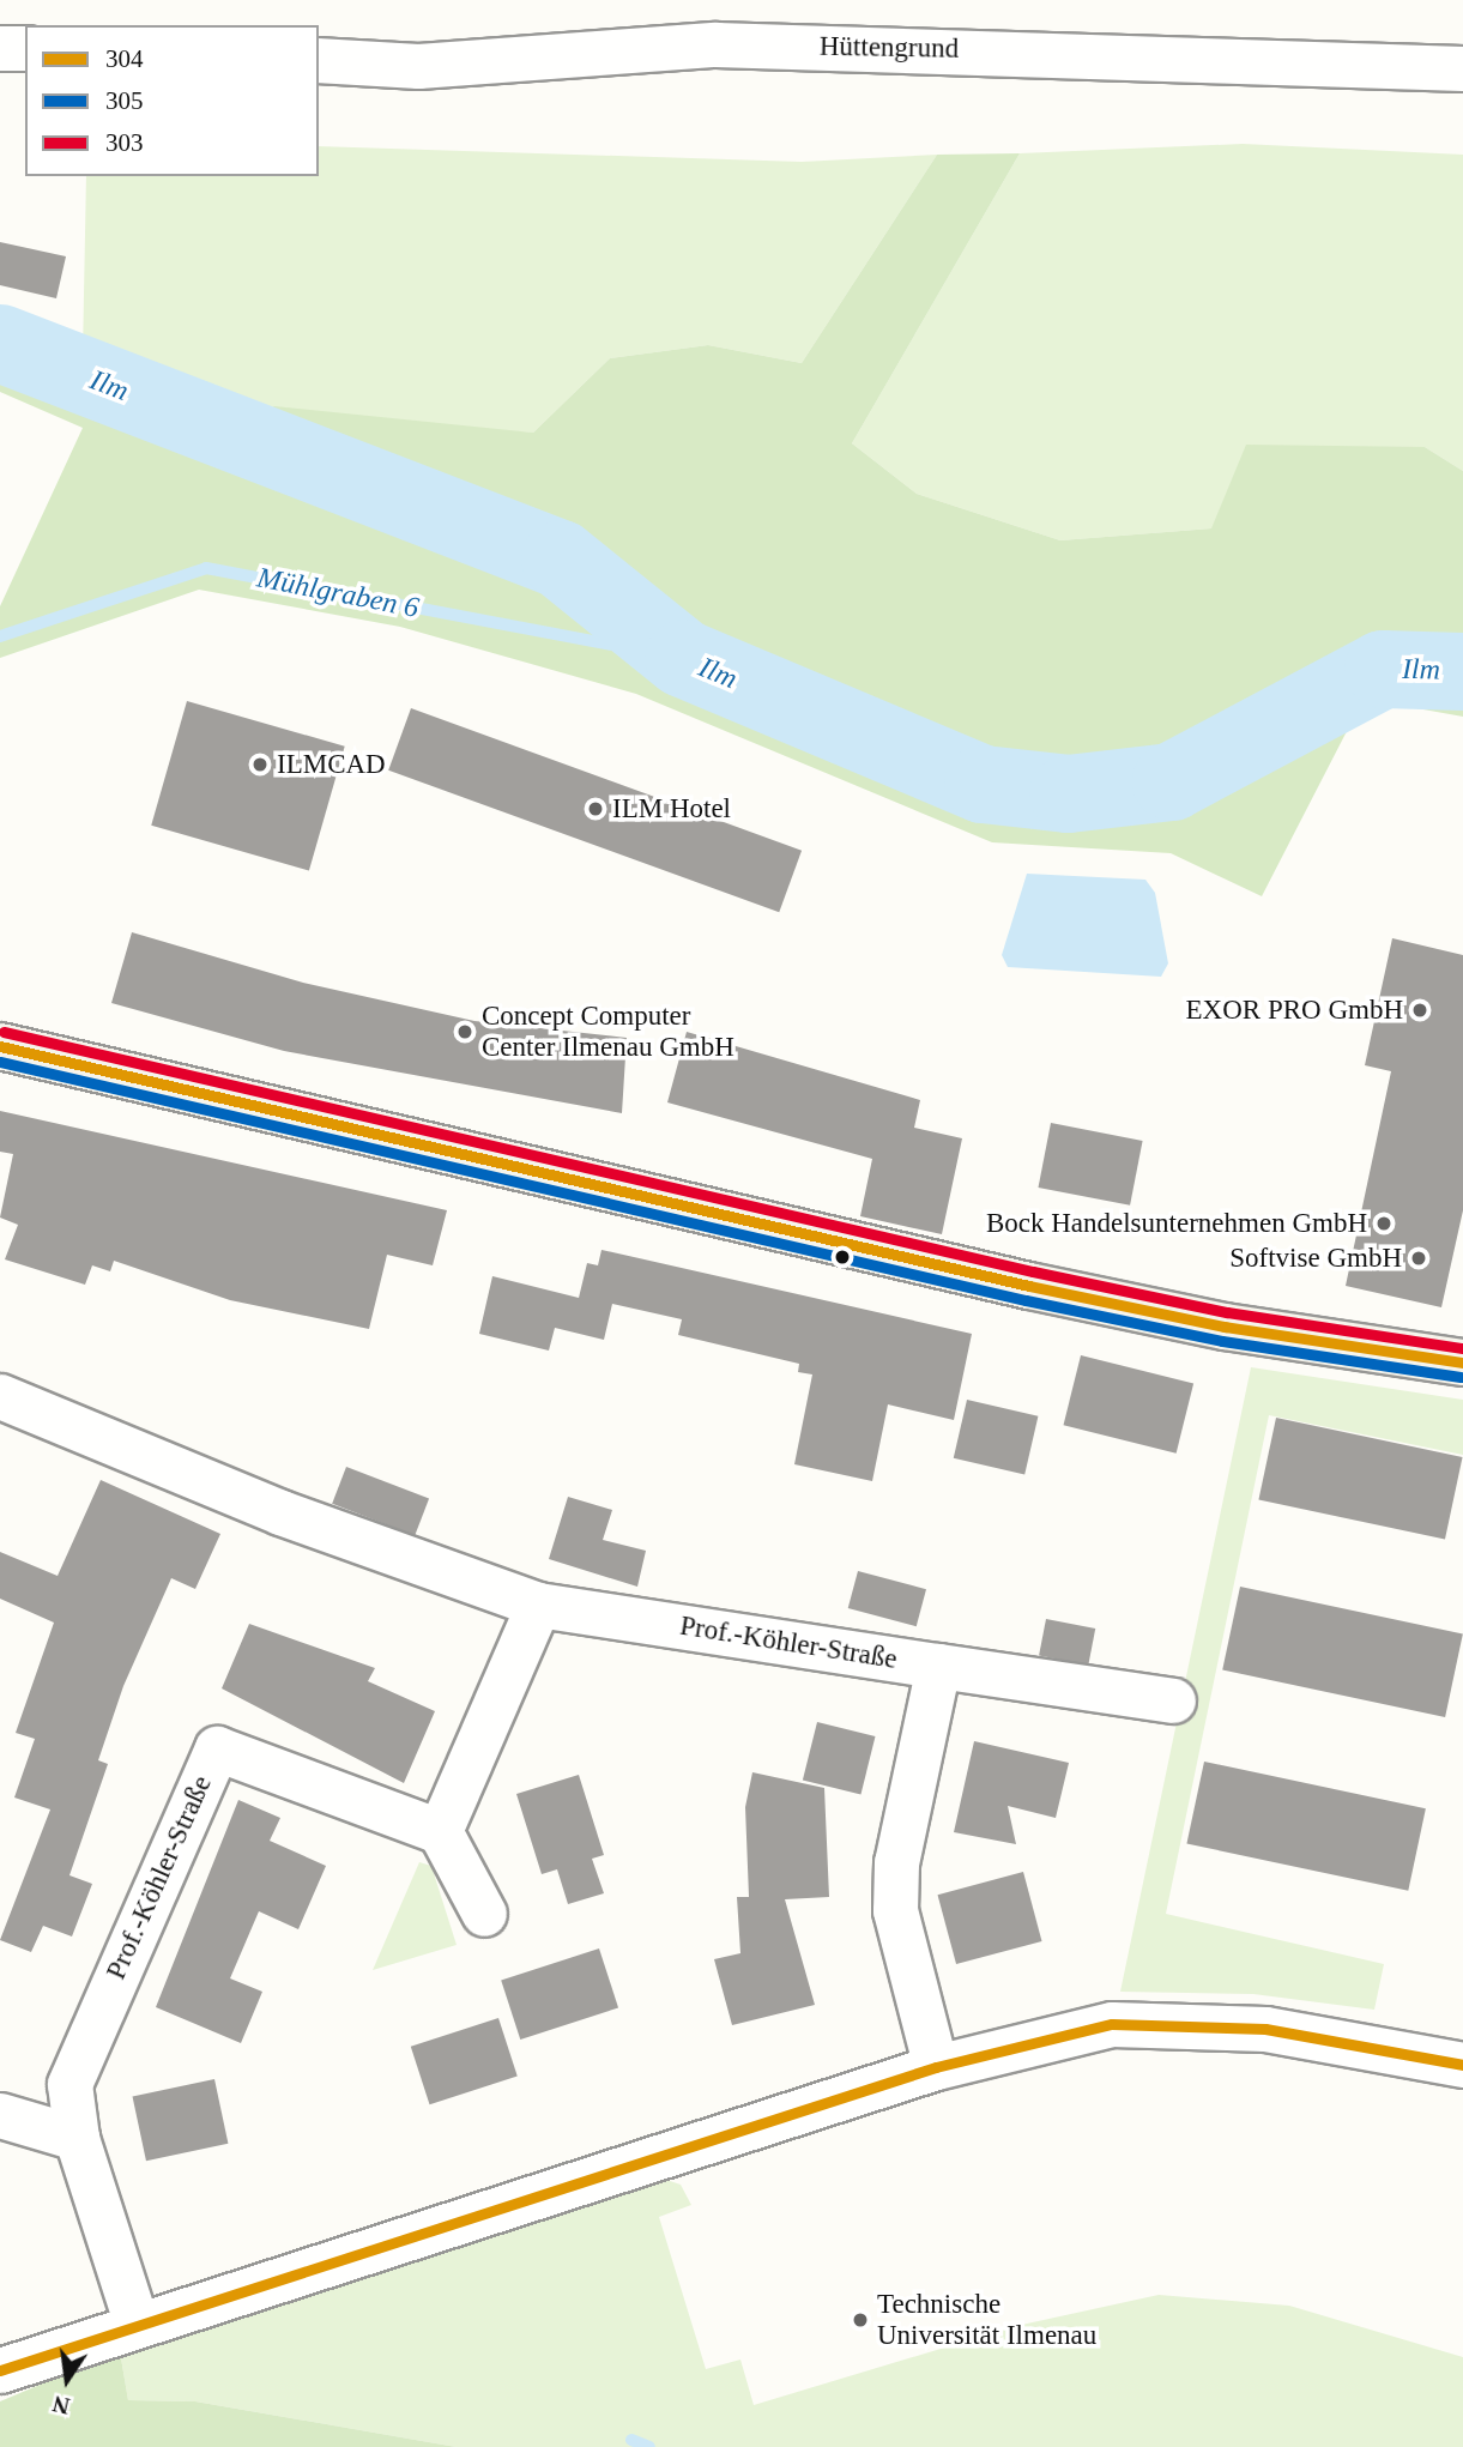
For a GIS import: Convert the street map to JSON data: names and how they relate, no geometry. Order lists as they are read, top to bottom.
{
  "streets": {
    "street": ["Hüttengrund", "Prof.-Köhler-Straße"]
  },
  "water": ["Ilm", "Mühlgraben 6"],
  "places": [
    "ILMCAD",
    "ILM Hotel",
    "EXOR PRO GmbH",
    "Concept Computer Center Ilmenau GmbH",
    "Bock Handelsunternehmen GmbH",
    "Softvise GmbH",
    "Technische Universität Ilmenau"
  ],
  "lines": ["transit line 303", "transit line 304", "transit line 305"],
  "legend": ["304", "305", "303"],
  "north": "bottom"
}
